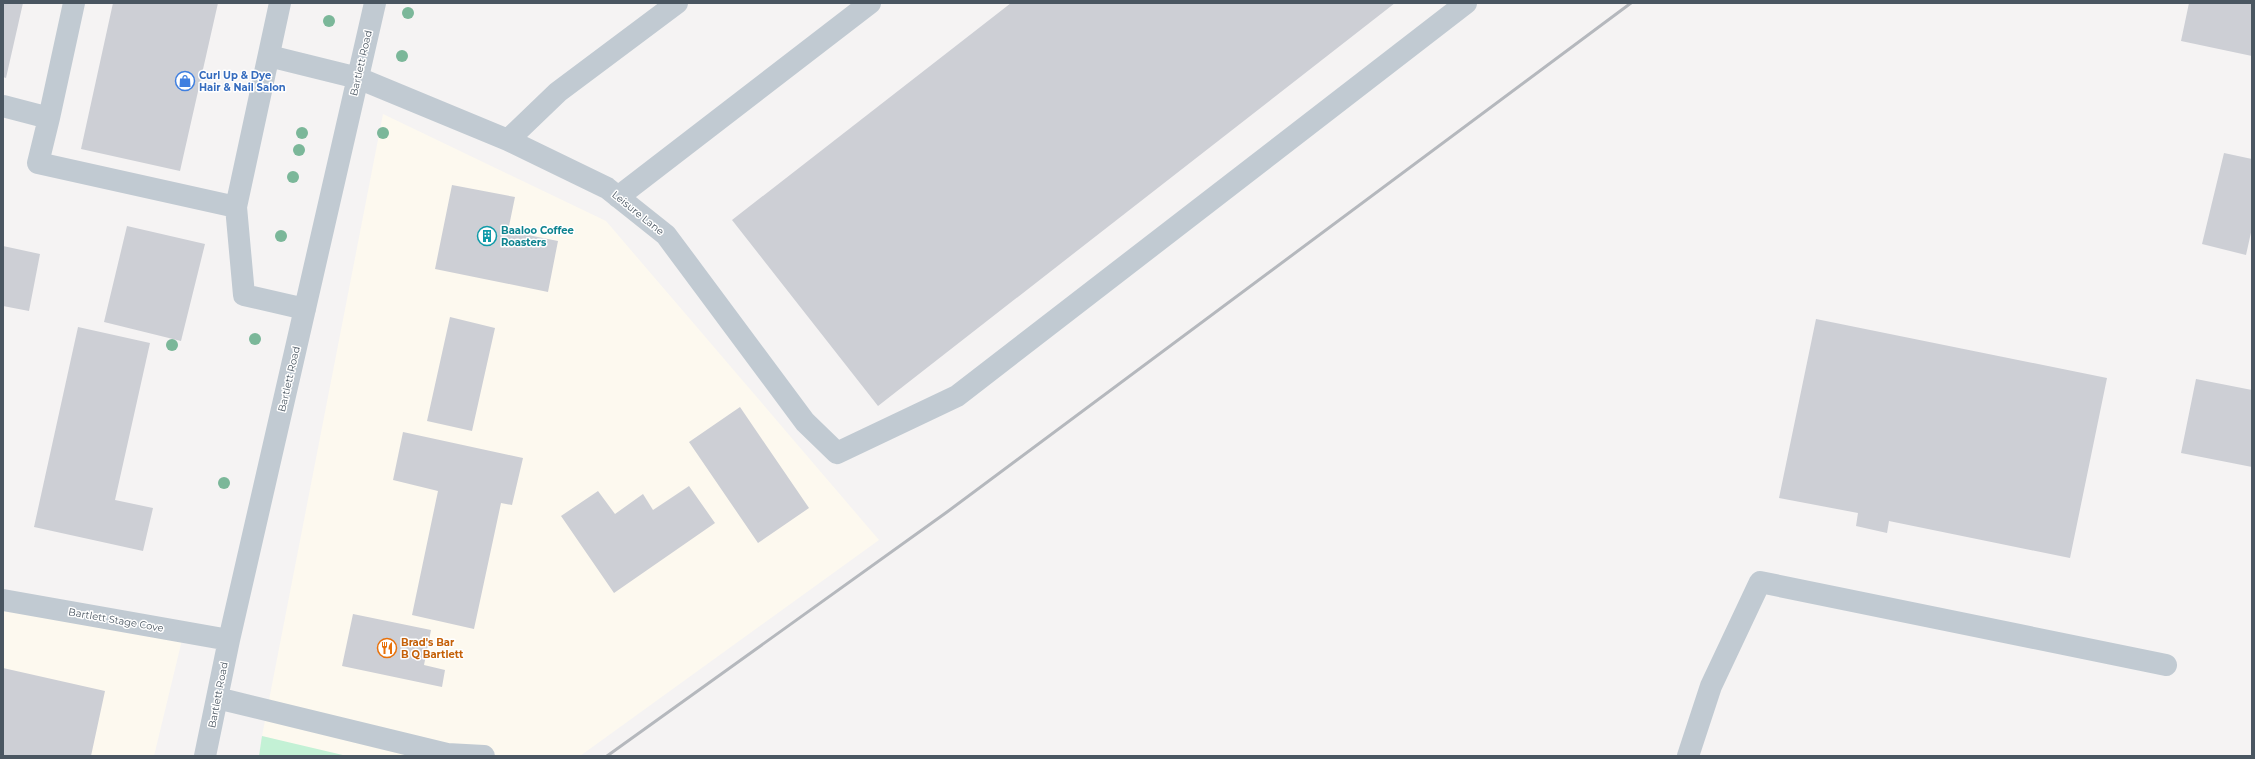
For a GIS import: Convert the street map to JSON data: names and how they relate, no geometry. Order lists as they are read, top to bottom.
{
  "streets": {
    "street": ["Bartlett Road", "Leisure Lane", "Bartlett Stage Cove"]
  },
  "crossings": [
    ["Bartlett Road", "Leisure Lane"],
    ["Bartlett Road", "Bartlett Stage Cove"]
  ],
  "places": {
    "shop": ["Curl Up & Dye Hair & Nail Salon"],
    "building": ["Baaloo Coffee Roasters"],
    "restaurant": ["Brad's Bar B Q Bartlett"]
  }
}
